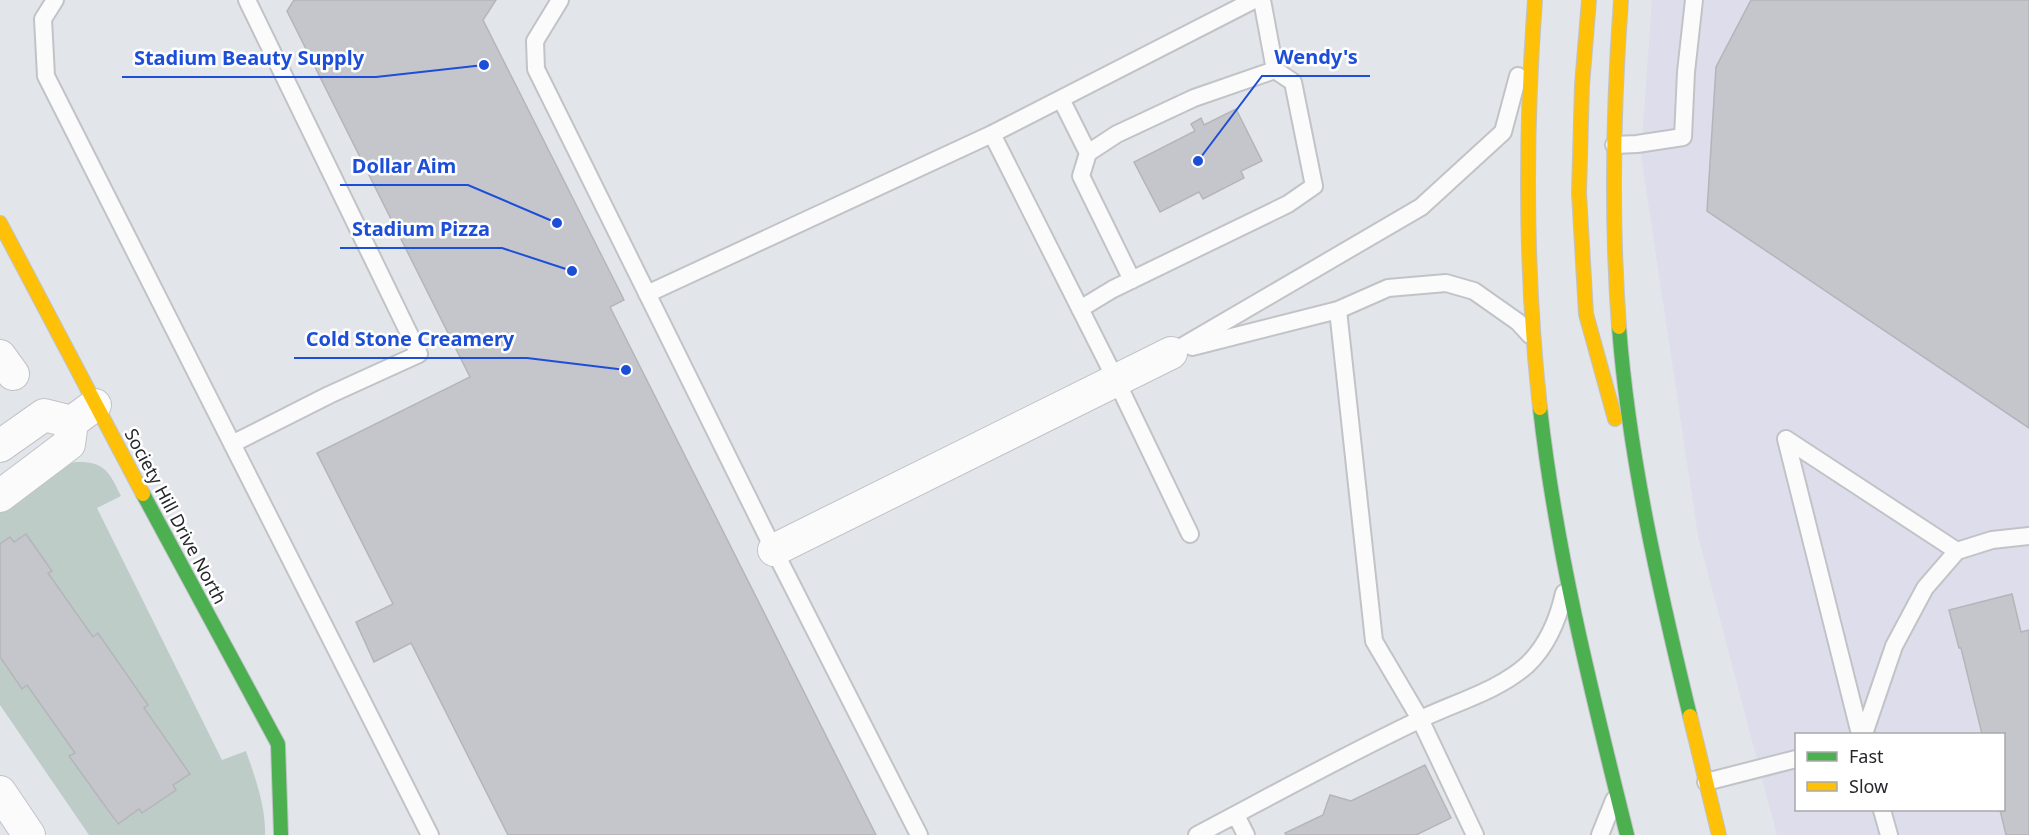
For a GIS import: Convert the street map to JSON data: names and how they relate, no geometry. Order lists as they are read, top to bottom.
{
  "streets": {
    "main road": ["Society Hill Drive North"]
  },
  "places": [
    "Stadium Beauty Supply",
    "Wendy's",
    "Dollar Aim",
    "Stadium Pizza",
    "Cold Stone Creamery"
  ],
  "legend": ["Fast", "Slow"]
}
